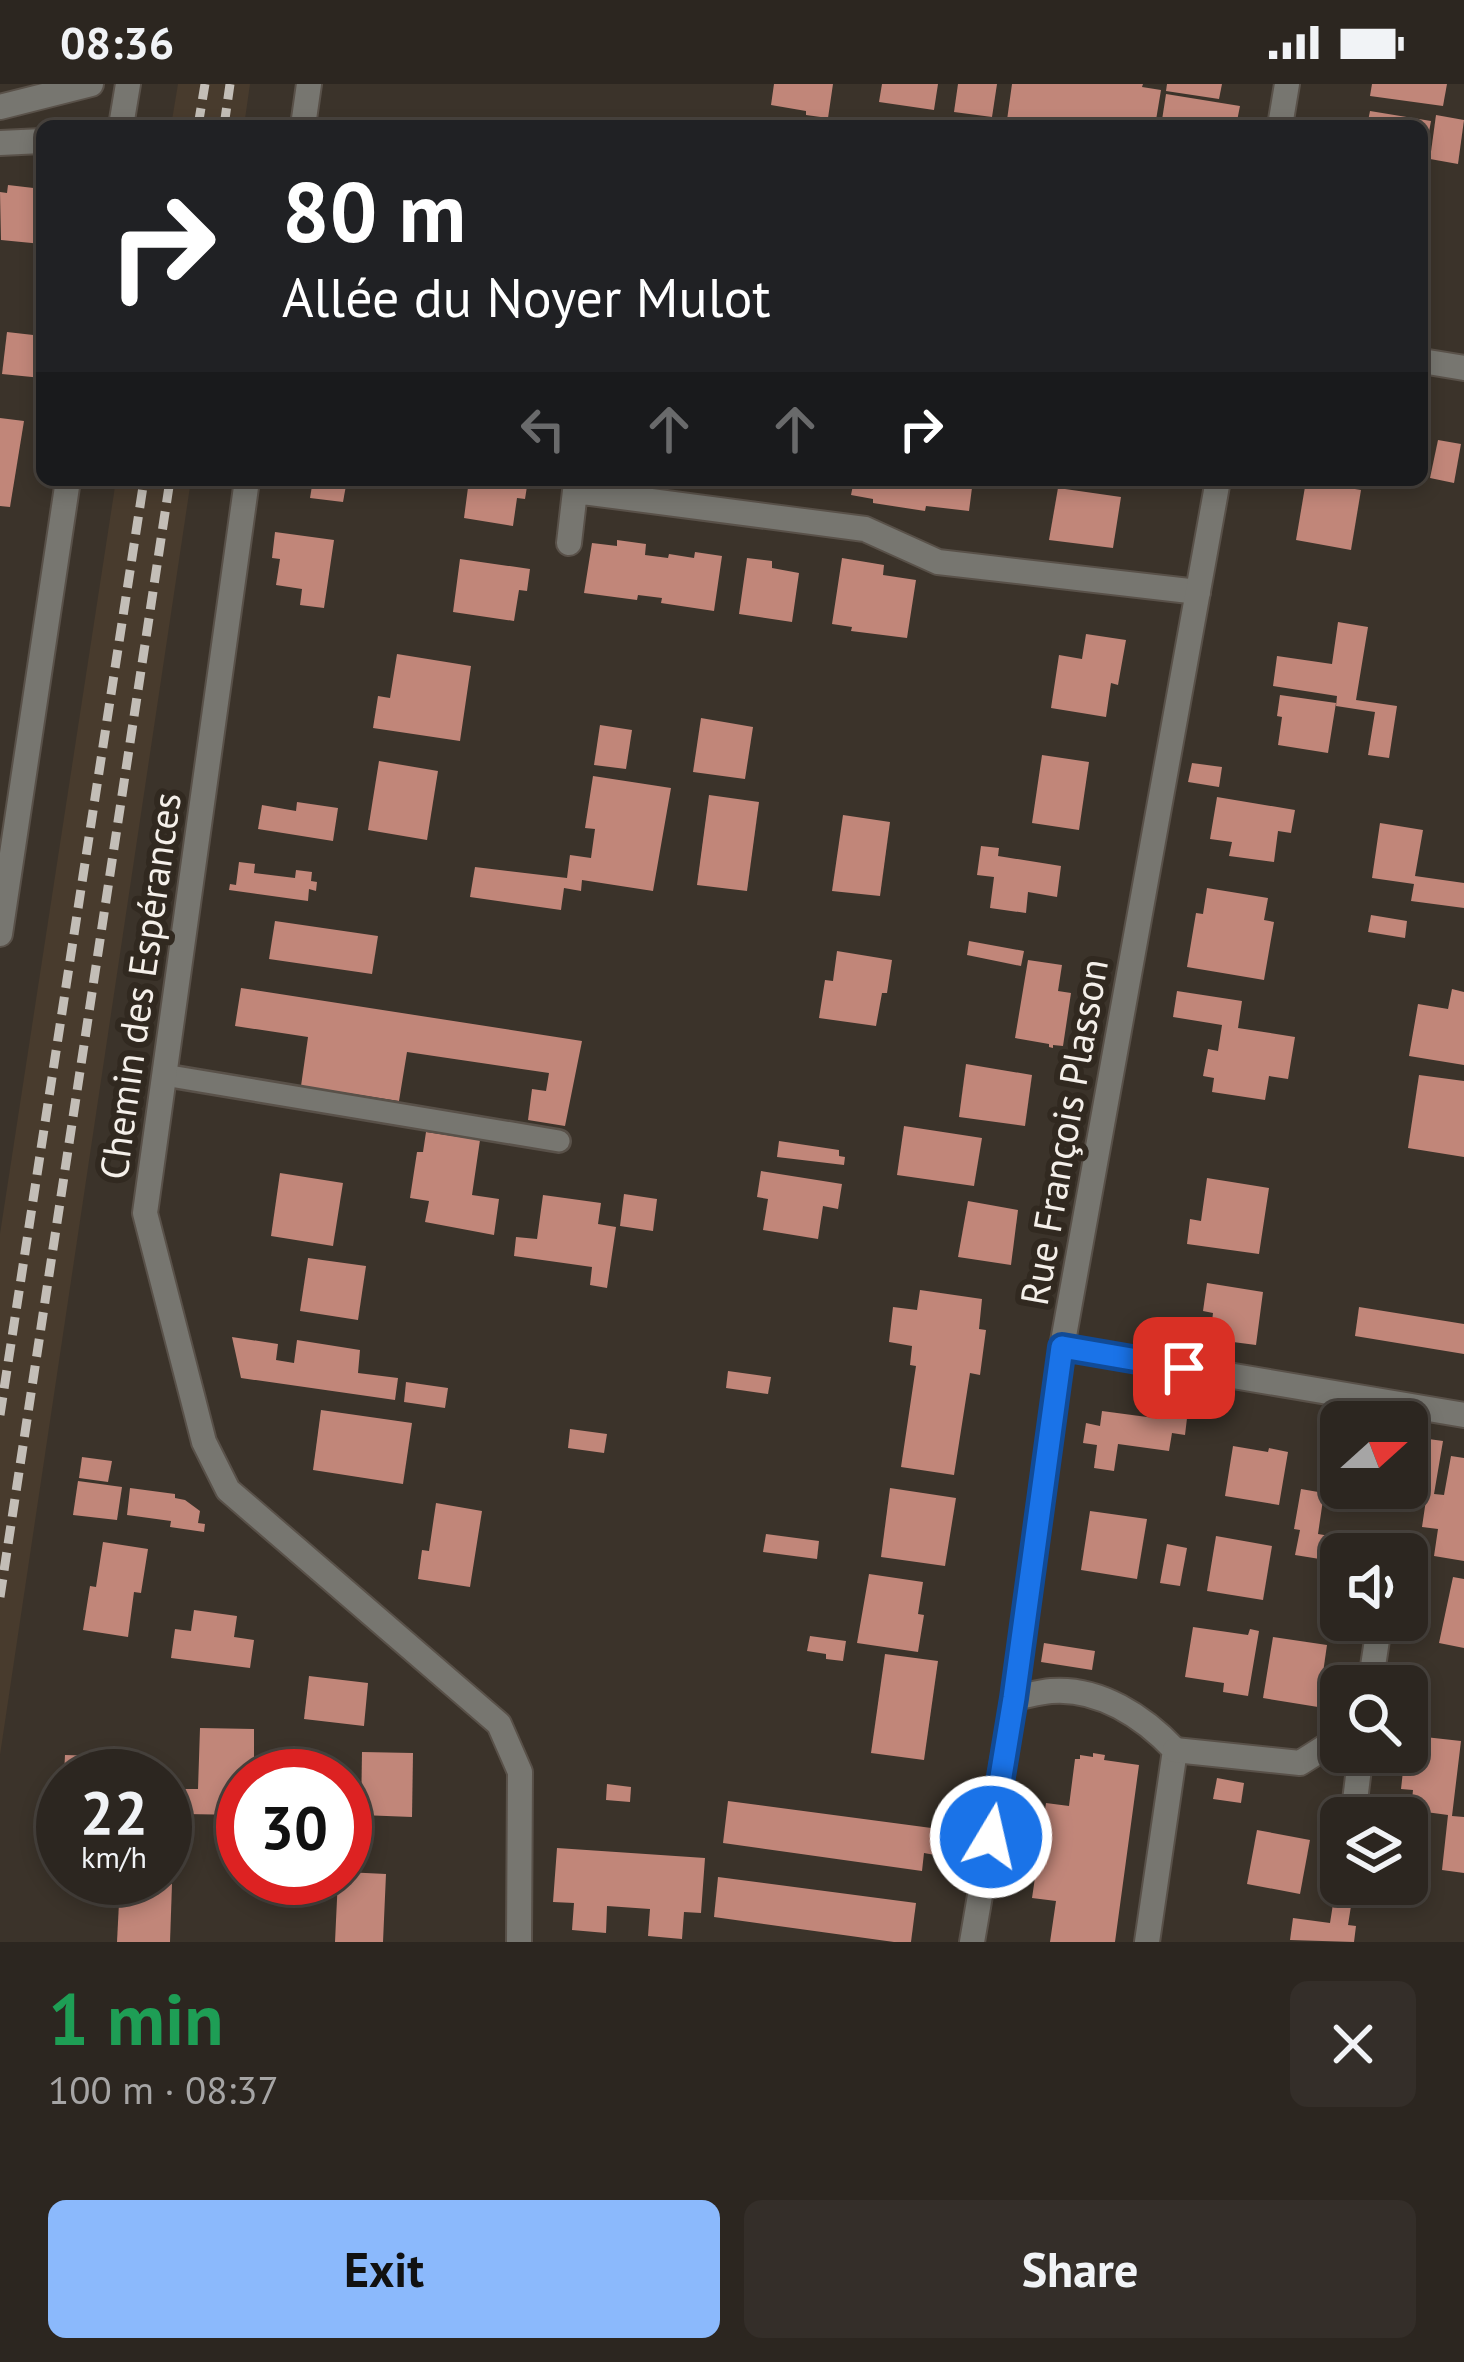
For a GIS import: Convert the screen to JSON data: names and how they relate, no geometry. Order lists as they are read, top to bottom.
{
  "streets": {
    "street": ["Chemin des Espérances", "Rue François Plasson"]
  },
  "north": "right",
  "page": {
    "status": "08:36",
    "turn": ["80 m", "Allée du Noyer Mulot"],
    "speed": "22 km/h",
    "limit": "30",
    "heading": ["1 min", "100 m · 08:37"],
    "buttons": ["Exit", "Share"]
  }
}
